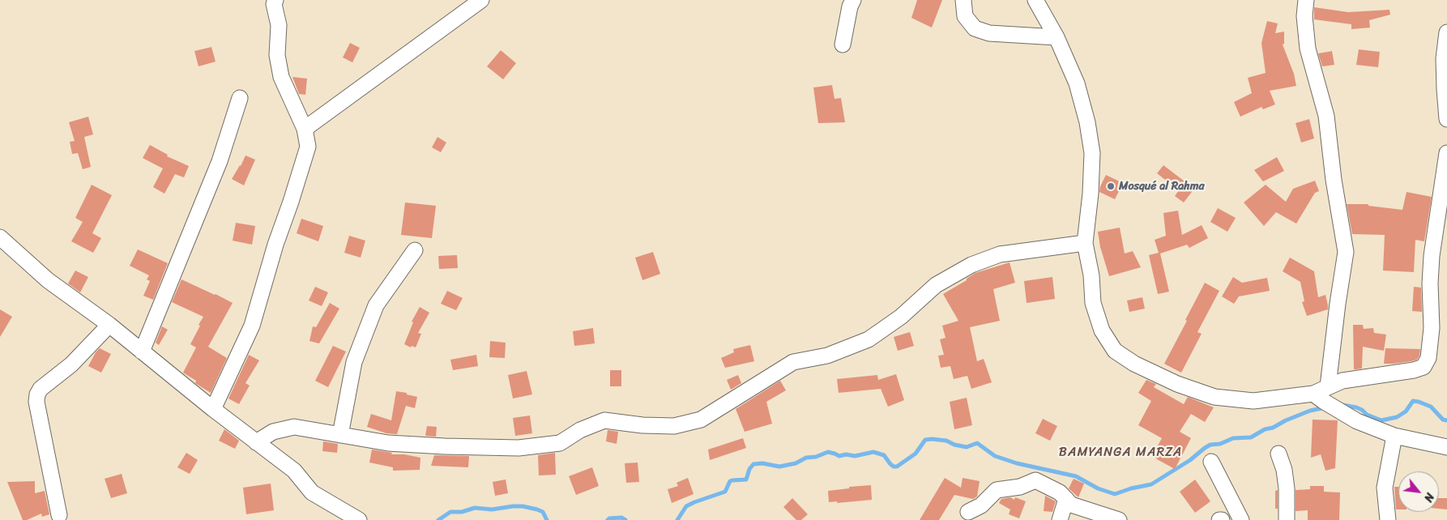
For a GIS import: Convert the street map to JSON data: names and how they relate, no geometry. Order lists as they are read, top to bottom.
{
  "districts": ["BAMYANGA MARZA"],
  "places": ["Mosqué al Rahma"],
  "north": "bottom right"
}
